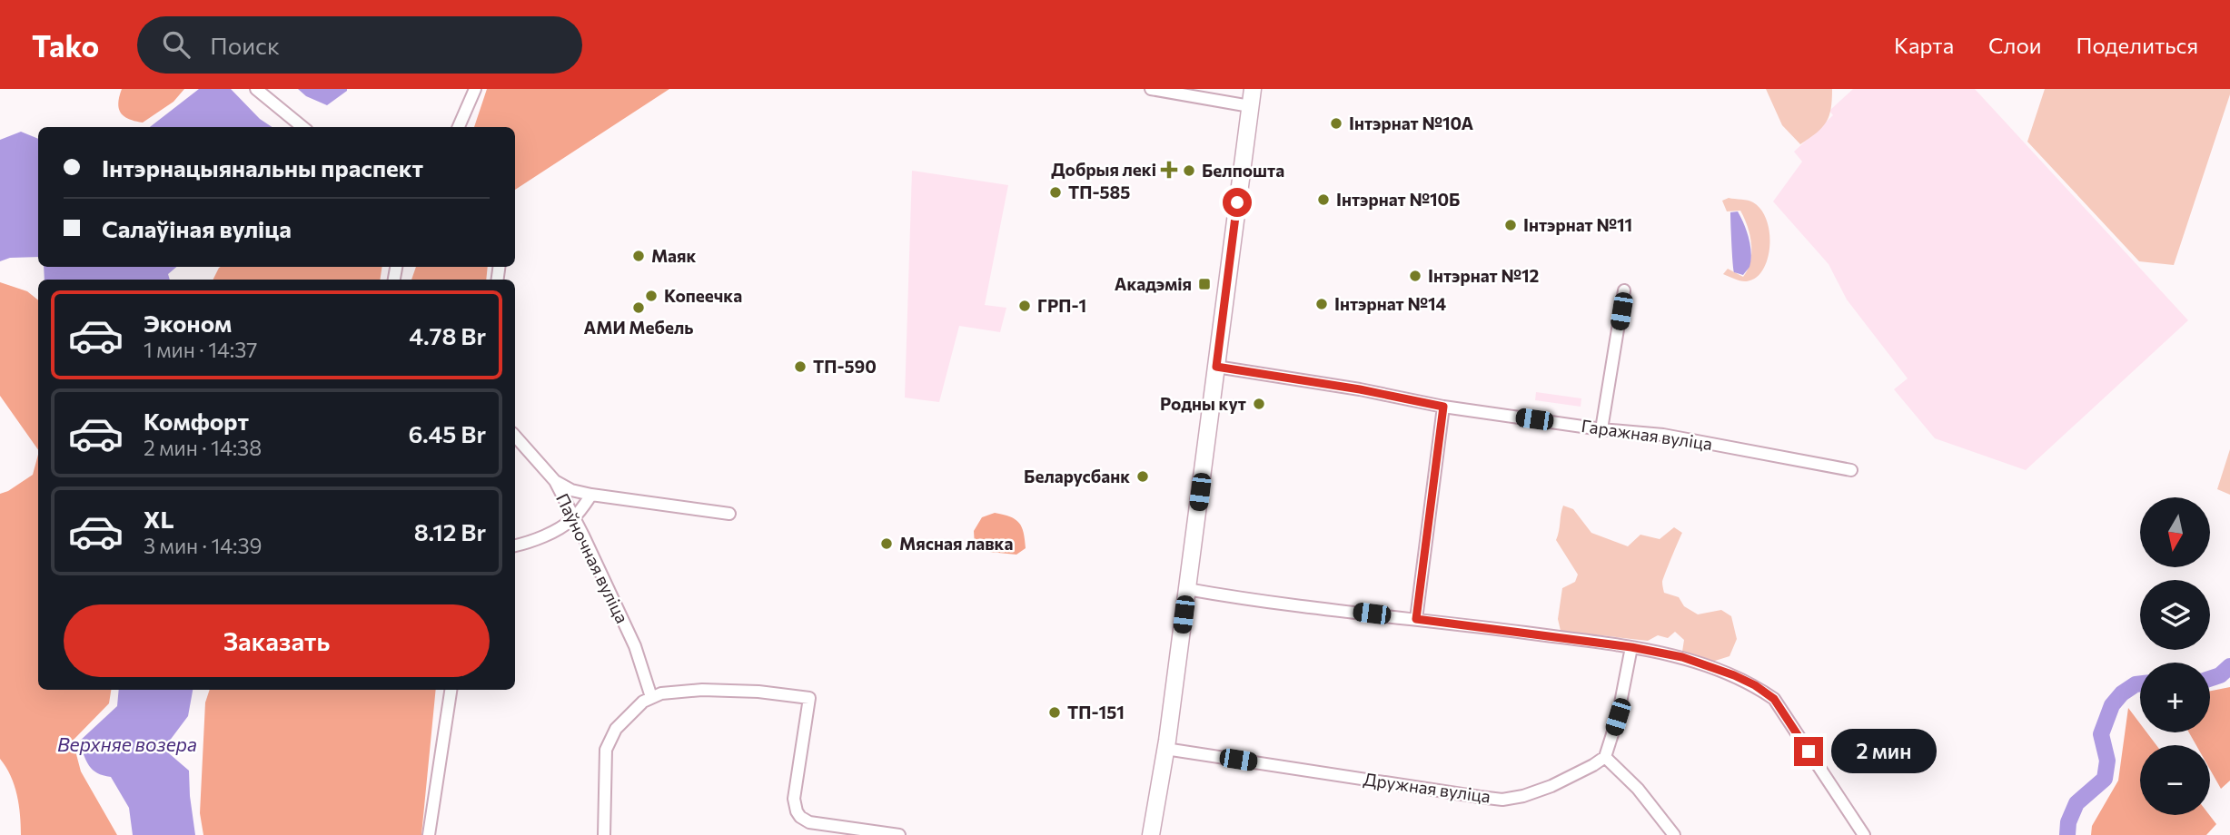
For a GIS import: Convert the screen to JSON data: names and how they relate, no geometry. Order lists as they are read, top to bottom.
{
  "streets": {
    "street": ["Гаражная вуліца", "Паўночная вуліца", "Дружная вуліца"]
  },
  "water": ["Верхняе возера"],
  "places": {
    "other": [
      "Інтэрнат №10А",
      "Белпошта",
      "ТП-585",
      "Інтэрнат №10Б",
      "Інтэрнат №11",
      "Маяк",
      "Інтэрнат №12",
      "Копеечка",
      "Інтэрнат №14",
      "ГРП-1",
      "АМИ Мебель",
      "ТП-590",
      "Родны кут",
      "Беларусбанк",
      "Мясная лавка",
      "ТП-151"
    ],
    "health": ["Добрыя лекі"],
    "transit": ["Акадэмія"]
  },
  "north": "bottom",
  "page": {
    "header": "Tako",
    "search": "Поиск",
    "nav": ["Карта", "Слои", "Поделиться"],
    "banner": ["Інтэрнацыянальны праспект", "Салаўіная вуліца"],
    "list": [
      {
        "name": "Эконом",
        "note": "1 мин · 14:37",
        "value": "4.78 Br"
      },
      {
        "name": "Комфорт",
        "note": "2 мин · 14:38",
        "value": "6.45 Br"
      },
      {
        "name": "XL",
        "note": "3 мин · 14:39",
        "value": "8.12 Br"
      }
    ],
    "map_buttons": ["+", "−"],
    "buttons": "Заказать",
    "bubble": "2 мин"
  }
}
